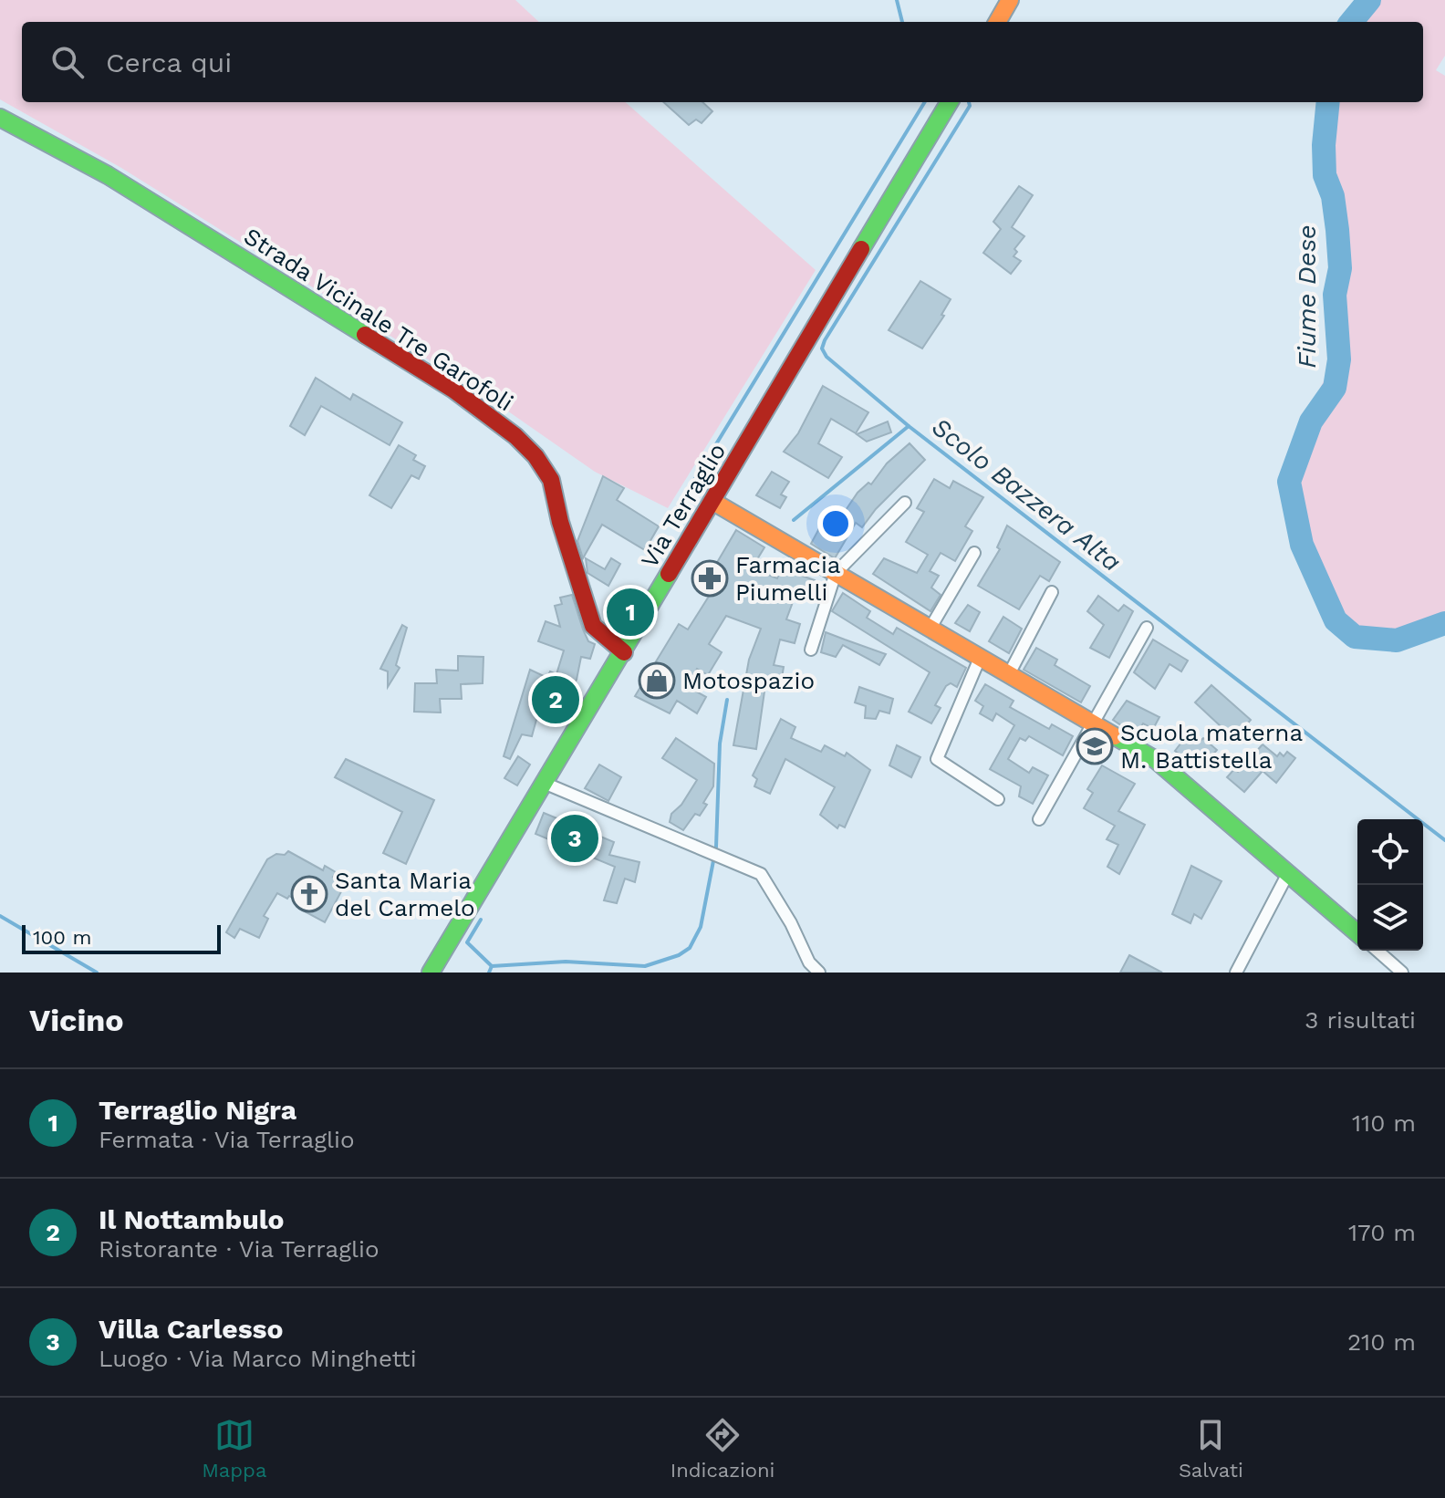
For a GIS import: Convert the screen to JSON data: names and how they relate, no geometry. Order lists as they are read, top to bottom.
{
  "streets": {
    "street": ["Strada Vicinale Tre Garofoli", "Via Terraglio"]
  },
  "crossings": [
    ["Strada Vicinale Tre Garofoli", "Via Terraglio"]
  ],
  "water": ["Fiume Dese", "Scolo Bazzera Alta"],
  "places": {
    "pharmacy": ["Farmacia Piumelli"],
    "shop": ["Motospazio"],
    "school or university": ["Scuola materna M. Battistella"],
    "church": ["Santa Maria del Carmelo"]
  },
  "scale_bar": "100 m",
  "page": {
    "search": "Cerca qui",
    "pins": ["1", "2", "3"],
    "scale": "100 m",
    "heading": ["Vicino", "3 risultati"],
    "list": [
      {
        "mark": "1",
        "name": "Terraglio Nigra",
        "note": "Fermata · Via Terraglio",
        "value": "110 m"
      },
      {
        "mark": "2",
        "name": "Il Nottambulo",
        "note": "Ristorante · Via Terraglio",
        "value": "170 m"
      },
      {
        "mark": "3",
        "name": "Villa Carlesso",
        "note": "Luogo · Via Marco Minghetti",
        "value": "210 m"
      }
    ],
    "nav": ["Mappa", "Indicazioni", "Salvati"]
  }
}
